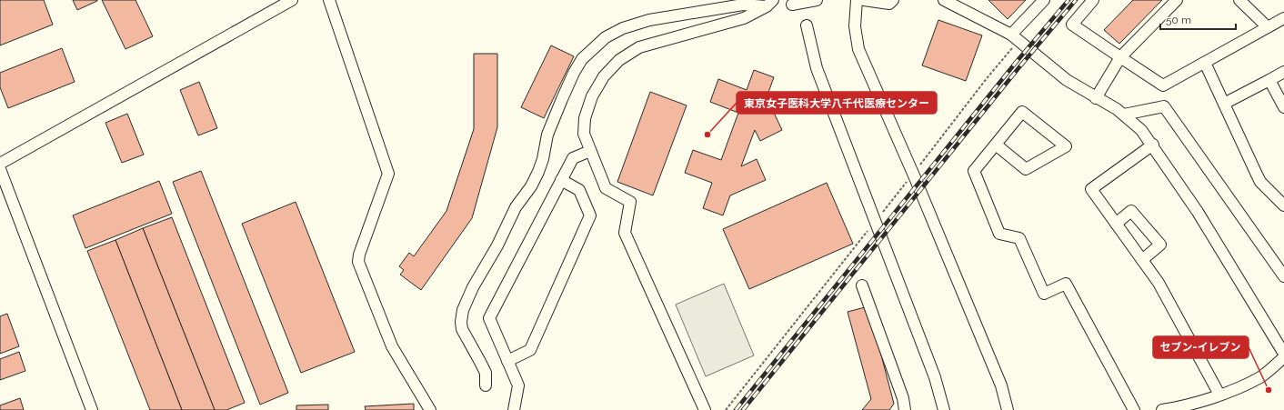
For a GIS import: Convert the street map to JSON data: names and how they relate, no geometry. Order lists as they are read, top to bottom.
{
  "places": ["東京女子医科大学八千代医療センター", "セブン-イレブン"],
  "scale_bar": "50 m"
}
